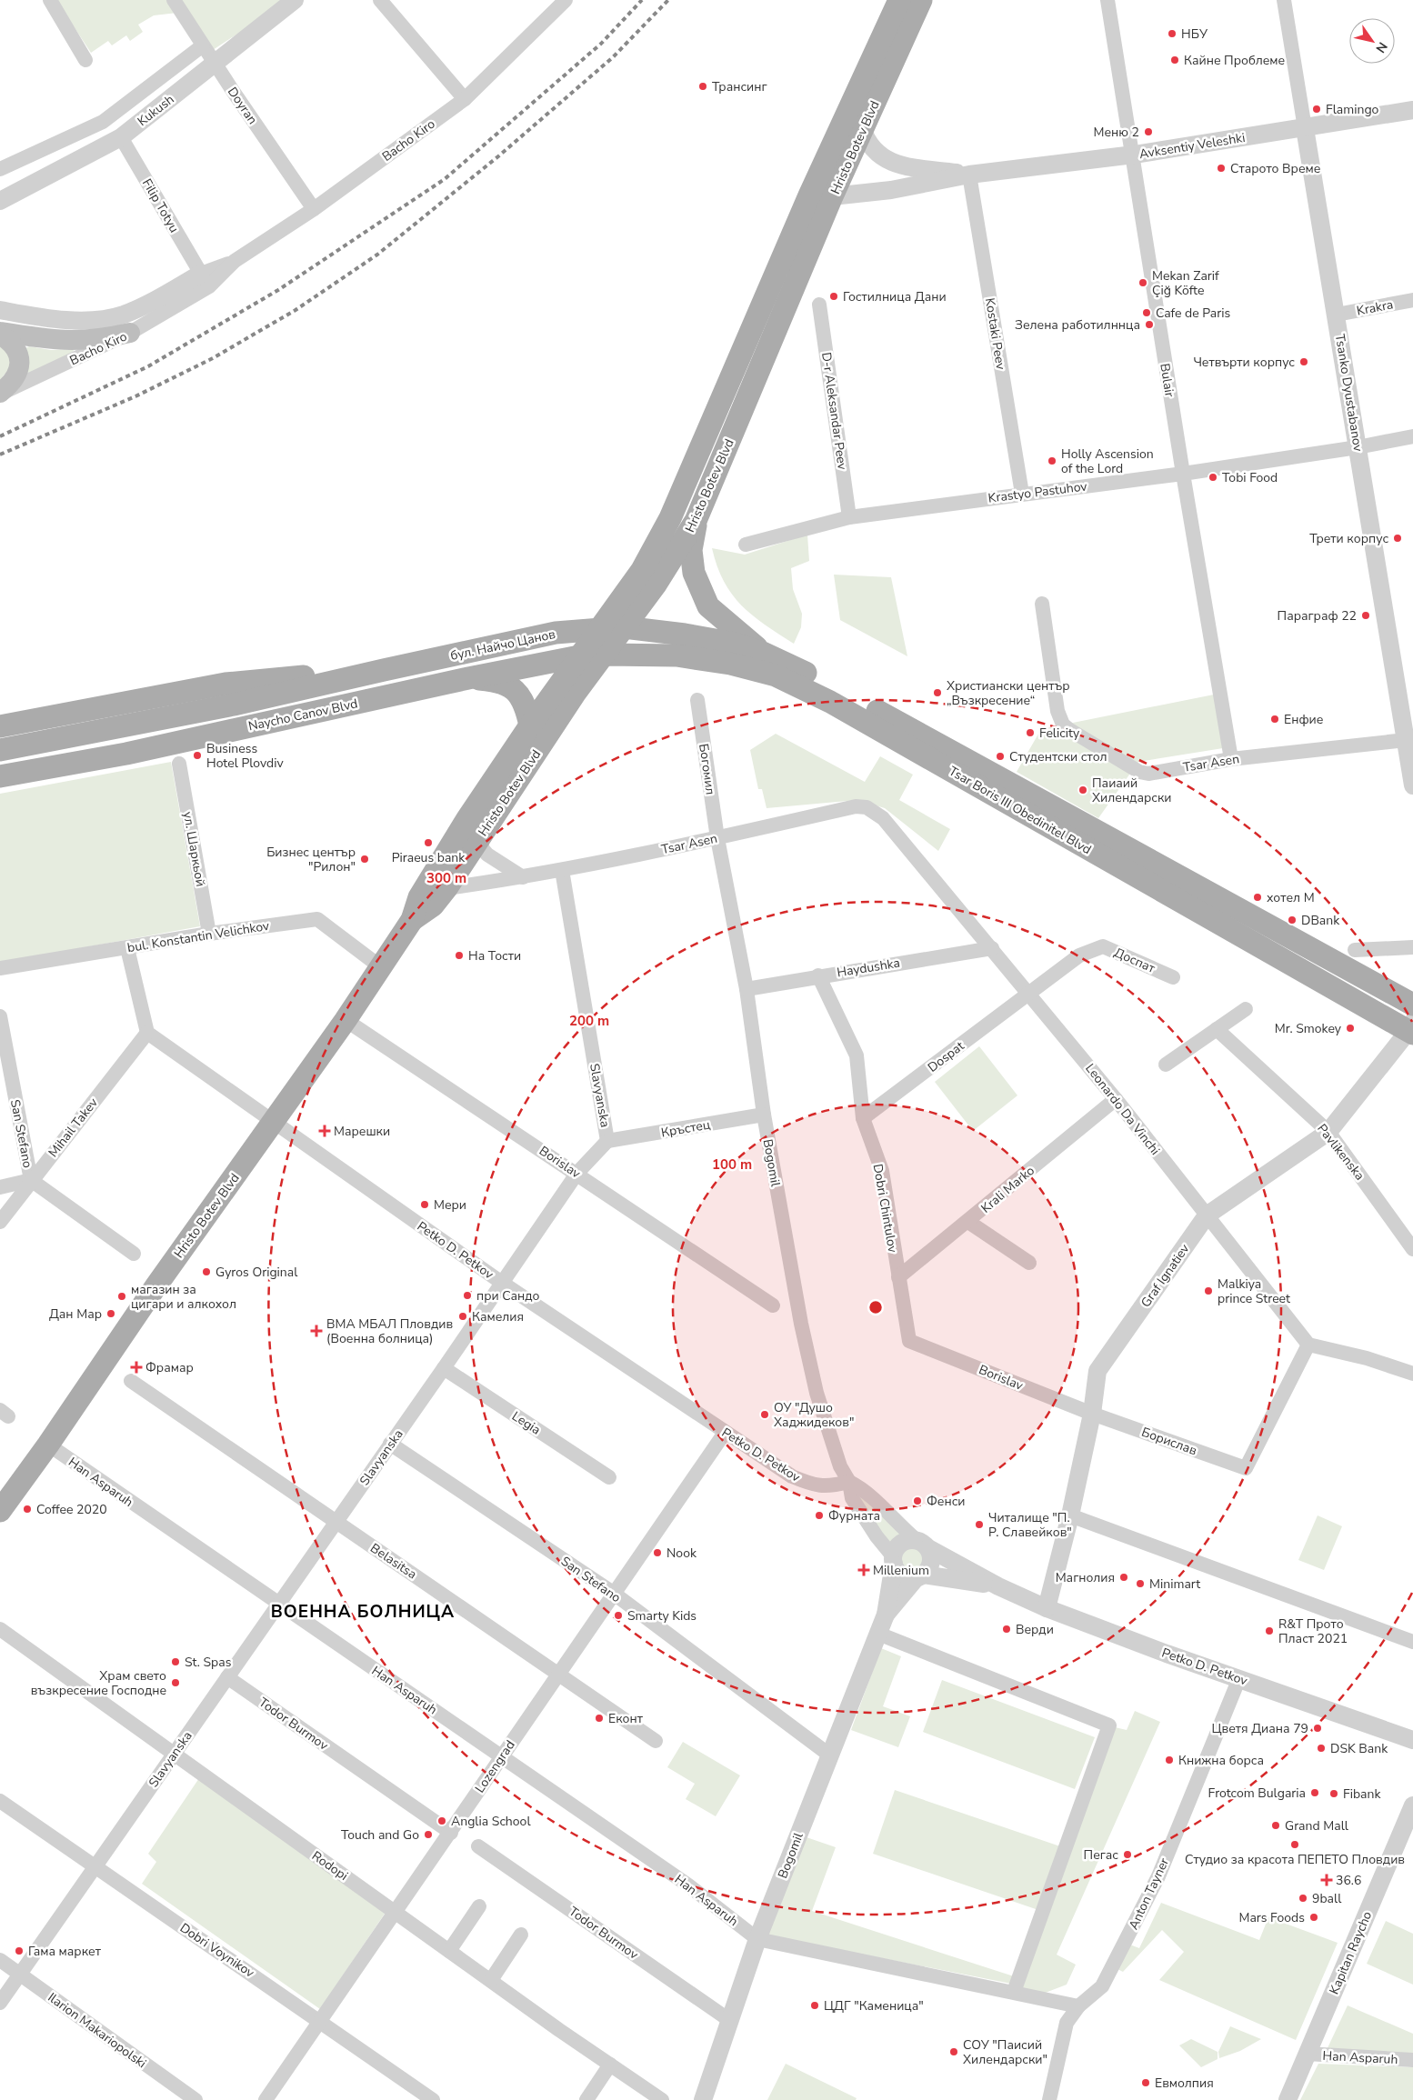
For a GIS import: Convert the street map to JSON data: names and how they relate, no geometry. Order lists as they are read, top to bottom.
{
  "streets": {
    "main road": [
      "Hristo Botev Blvd",
      "бул. Найчо Цанов",
      "Naycho Canov Blvd",
      "Tsar Boris III Obedinitel Blvd"
    ],
    "street": [
      "Doyran",
      "Kukush",
      "Bacho Kiro",
      "Avksentiy Veleshki",
      "Filip Totyu",
      "Krakra",
      "Kostaki Peev",
      "Bulair",
      "Tsanko Dyustabanov",
      "D-r Aleksandar Peev",
      "Krastyo Pastuhov",
      "Tsar Asen",
      "Богомил",
      "ул. Шаркьой",
      "bul. Konstantin Velichkov",
      "Доспат",
      "Haydushka",
      "Dospat",
      "Slavyanska",
      "Leonardo Da Vinchi",
      "Mihail Takev",
      "Кръстец",
      "San Stefano",
      "Pavlikenska",
      "Borislav",
      "Bogomil",
      "Krali Marko",
      "Dobri Chintulov",
      "Petko D. Petkov",
      "Graf Ignatiev",
      "Legia",
      "Борислав",
      "Han Asparuh",
      "Belasitsa",
      "Todor Burmov",
      "Lozengrad",
      "Rodopi",
      "Anton Tayner",
      "Dobri Voynikov",
      "Kapitan Raycho",
      "Ilarion Makariopolski"
    ]
  },
  "crossings": [
    ["Doyran", "Kukush"],
    ["Doyran", "Bacho Kiro"],
    ["Kukush", "Filip Totyu"],
    ["Bacho Kiro", "Filip Totyu"],
    ["Avksentiy Veleshki", "Hristo Botev Blvd"],
    ["Avksentiy Veleshki", "Kostaki Peev"],
    ["Avksentiy Veleshki", "Bulair"],
    ["Avksentiy Veleshki", "Tsanko Dyustabanov"],
    ["Hristo Botev Blvd", "бул. Найчо Цанов"],
    ["Hristo Botev Blvd", "Naycho Canov Blvd"],
    ["Hristo Botev Blvd", "Tsar Asen"],
    ["Hristo Botev Blvd", "Tsar Boris III Obedinitel Blvd"],
    ["Hristo Botev Blvd", "bul. Konstantin Velichkov"],
    ["Hristo Botev Blvd", "Borislav"],
    ["Hristo Botev Blvd", "Petko D. Petkov"],
    ["Hristo Botev Blvd", "Han Asparuh"],
    ["Krakra", "Tsanko Dyustabanov"],
    ["Kostaki Peev", "Krastyo Pastuhov"],
    ["Bulair", "Krastyo Pastuhov"],
    ["Bulair", "Tsar Asen"],
    ["Tsanko Dyustabanov", "Krastyo Pastuhov"],
    ["Tsanko Dyustabanov", "Tsar Asen"],
    ["D-r Aleksandar Peev", "Krastyo Pastuhov"],
    ["бул. Найчо Цанов", "Naycho Canov Blvd"],
    ["бул. Найчо Цанов", "Tsar Boris III Obedinitel Blvd"],
    ["Naycho Canov Blvd", "Tsar Boris III Obedinitel Blvd"],
    ["Tsar Asen", "Богомил"],
    ["Tsar Asen", "Slavyanska"],
    ["Tsar Asen", "Leonardo Da Vinchi"],
    ["Tsar Asen", "Bogomil"],
    ["Богомил", "Bogomil"],
    ["Tsar Boris III Obedinitel Blvd", "Graf Ignatiev"],
    ["ул. Шаркьой", "bul. Konstantin Velichkov"],
    ["Доспат", "Dospat"],
    ["Доспат", "Leonardo Da Vinchi"],
    ["Haydushka", "Leonardo Da Vinchi"],
    ["Haydushka", "Bogomil"],
    ["Haydushka", "Dobri Chintulov"],
    ["Dospat", "Leonardo Da Vinchi"],
    ["Dospat", "Dobri Chintulov"],
    ["Slavyanska", "Кръстец"],
    ["Slavyanska", "San Stefano"],
    ["Slavyanska", "Borislav"],
    ["Slavyanska", "Petko D. Petkov"],
    ["Slavyanska", "Legia"],
    ["Slavyanska", "Han Asparuh"],
    ["Slavyanska", "Belasitsa"],
    ["Slavyanska", "Todor Burmov"],
    ["Slavyanska", "Rodopi"],
    ["Slavyanska", "Dobri Voynikov"],
    ["Slavyanska", "Ilarion Makariopolski"],
    ["Leonardo Da Vinchi", "Krali Marko"],
    ["Leonardo Da Vinchi", "Graf Ignatiev"],
    ["Leonardo Da Vinchi", "Борислав"],
    ["Mihail Takev", "San Stefano"],
    ["Mihail Takev", "Petko D. Petkov"],
    ["Кръстец", "Bogomil"],
    ["San Stefano", "Bogomil"],
    ["San Stefano", "Lozengrad"],
    ["Pavlikenska", "Graf Ignatiev"],
    ["Borislav", "Dobri Chintulov"],
    ["Borislav", "Graf Ignatiev"],
    ["Borislav", "Борислав"],
    ["Bogomil", "Petko D. Petkov"],
    ["Bogomil", "Han Asparuh"],
    ["Bogomil", "Todor Burmov"],
    ["Krali Marko", "Dobri Chintulov"],
    ["Petko D. Petkov", "Graf Ignatiev"],
    ["Petko D. Petkov", "Lozengrad"],
    ["Petko D. Petkov", "Anton Tayner"],
    ["Graf Ignatiev", "Борислав"],
    ["Han Asparuh", "Lozengrad"],
    ["Han Asparuh", "Kapitan Raycho"],
    ["Belasitsa", "Lozengrad"],
    ["Todor Burmov", "Lozengrad"],
    ["Lozengrad", "Rodopi"],
    ["Lozengrad", "Dobri Voynikov"]
  ],
  "districts": ["ВОЕННА БОЛНИЦА"],
  "places": {
    "other": [
      "НБУ",
      "Кайне Проблеме",
      "Трансинг",
      "Flamingo",
      "Меню 2",
      "Старото Време",
      "Mekan Zarif Çiğ Köfte",
      "Гостилница Дани",
      "Cafe de Paris",
      "Зелена работилннца",
      "Четвърти корпус",
      "Holly Ascension of the Lord",
      "Tobi Food",
      "Трети корпус",
      "Параграф 22",
      "Христиански център „Възкресение“",
      "Енфие",
      "Felicity",
      "Business Hotel Plovdiv",
      "Студентски стол",
      "Паиаий Хилендарски",
      "Piraeus bank",
      "Бизнес център \"Рилон\"",
      "хотел М",
      "DBank",
      "На Тости",
      "Mr. Smokey",
      "Мери",
      "Gyros Original",
      "Malkiya prince Street",
      "при Сандо",
      "магазин за цигари и алкохол",
      "Дан Мар",
      "Камелия",
      "ОУ \"Душо Хаджидеков\"",
      "Фенси",
      "Coffee 2020",
      "Фурната",
      "Читалище \"П. Р. Славейков\"",
      "Nook",
      "Магнолия",
      "Minimart",
      "Smarty Kids",
      "Верди",
      "R&T Прото Пласт 2021",
      "St. Spas",
      "Храм свето възкресение Господне",
      "Еконт",
      "Цветя Диана 79",
      "DSK Bank",
      "Книжна борса",
      "Frotcom Bulgaria",
      "Fibank",
      "Anglia School",
      "Grand Mall",
      "Touch and Go",
      "Студио за красота ПЕПЕТО Пловдив",
      "Пегас",
      "9ball",
      "Mars Foods",
      "Гама маркет",
      "ЦДГ \"Каменица\"",
      "СОУ \"Паисий Хилендарски\"",
      "Евмолпия"
    ],
    "health": [
      "Марешки",
      "ВМА МБАЛ Пловдив (Военна болница)",
      "Фрамар",
      "Millenium",
      "36.6"
    ]
  },
  "north": "bottom right",
  "rings": ["300 m", "200 m", "100 m"]
}
